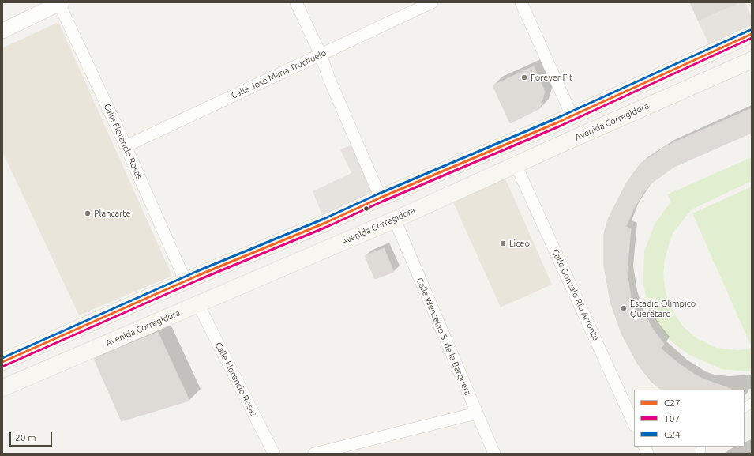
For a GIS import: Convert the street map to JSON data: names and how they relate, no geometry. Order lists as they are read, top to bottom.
{
  "streets": {
    "main road": ["Avenida Corregidora"],
    "street": [
      "Calle José María Truchuelo",
      "Calle Florencio Rosas",
      "Calle Gonzalo Río Arronte",
      "Calle Wencelao S. de la Barquera"
    ]
  },
  "crossings": [
    ["Calle José María Truchuelo", "Calle Florencio Rosas"],
    ["Avenida Corregidora", "Calle Florencio Rosas"],
    ["Avenida Corregidora", "Calle Gonzalo Río Arronte"],
    ["Avenida Corregidora", "Calle Wencelao S. de la Barquera"]
  ],
  "places": [
    "Forever Fit",
    "Plancarte",
    "Liceo",
    "Estadio Olimpico Querétaro"
  ],
  "lines": ["transit line C24", "transit line C27", "transit line T07"],
  "legend": ["C27", "T07", "C24"],
  "scale_bar": "20 m"
}
